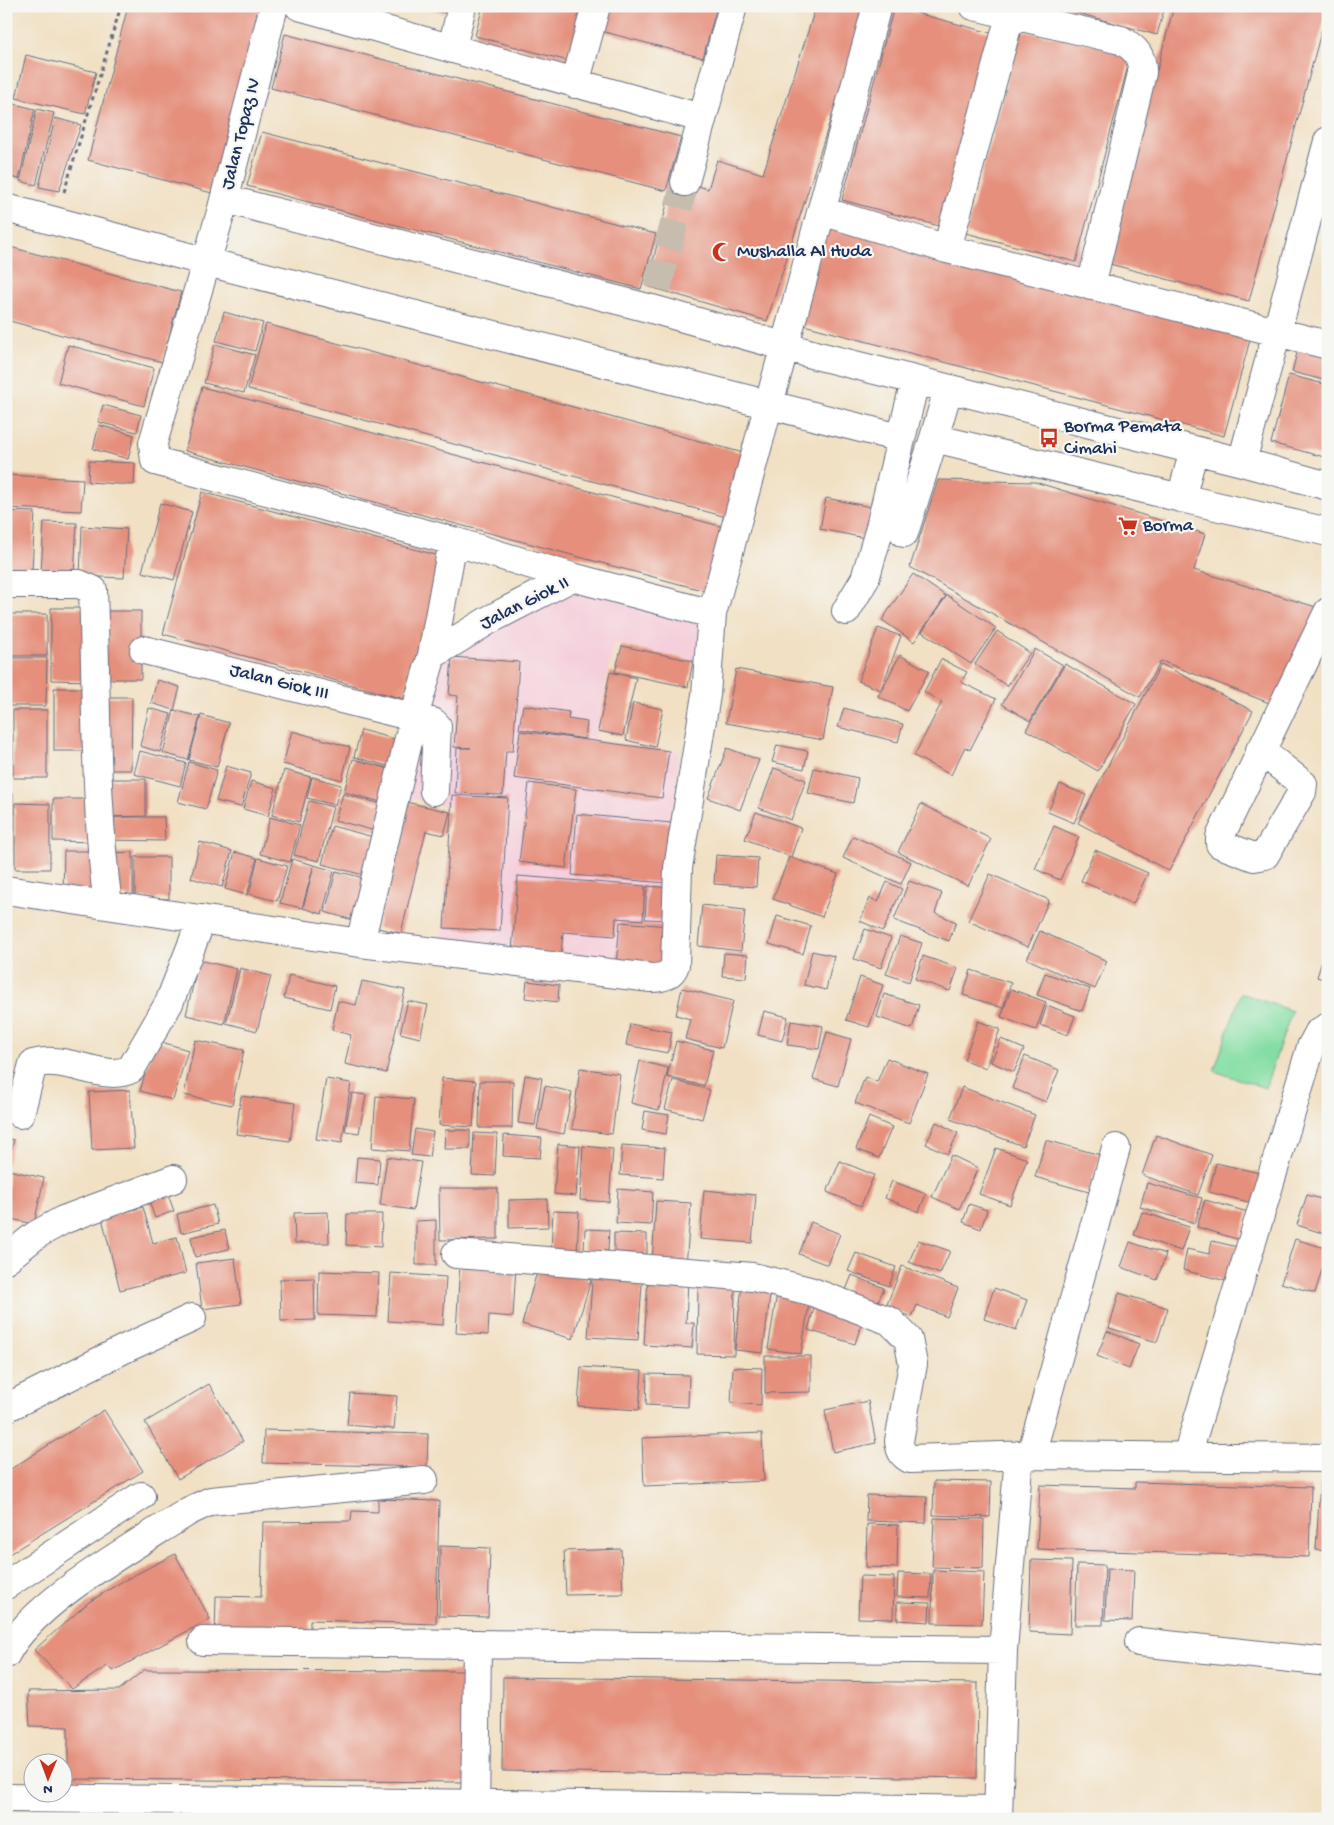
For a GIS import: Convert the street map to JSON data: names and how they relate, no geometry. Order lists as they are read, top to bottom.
{
  "streets": {
    "street": ["Jalan Topaz IV", "Jalan Giok II", "Jalan Giok III"]
  },
  "places": {
    "mosque": ["Mushalla Al Huda"],
    "bus stop": ["Borma Pemata Cimahi"],
    "supermarket": ["Borma"]
  },
  "north": "bottom"
}
